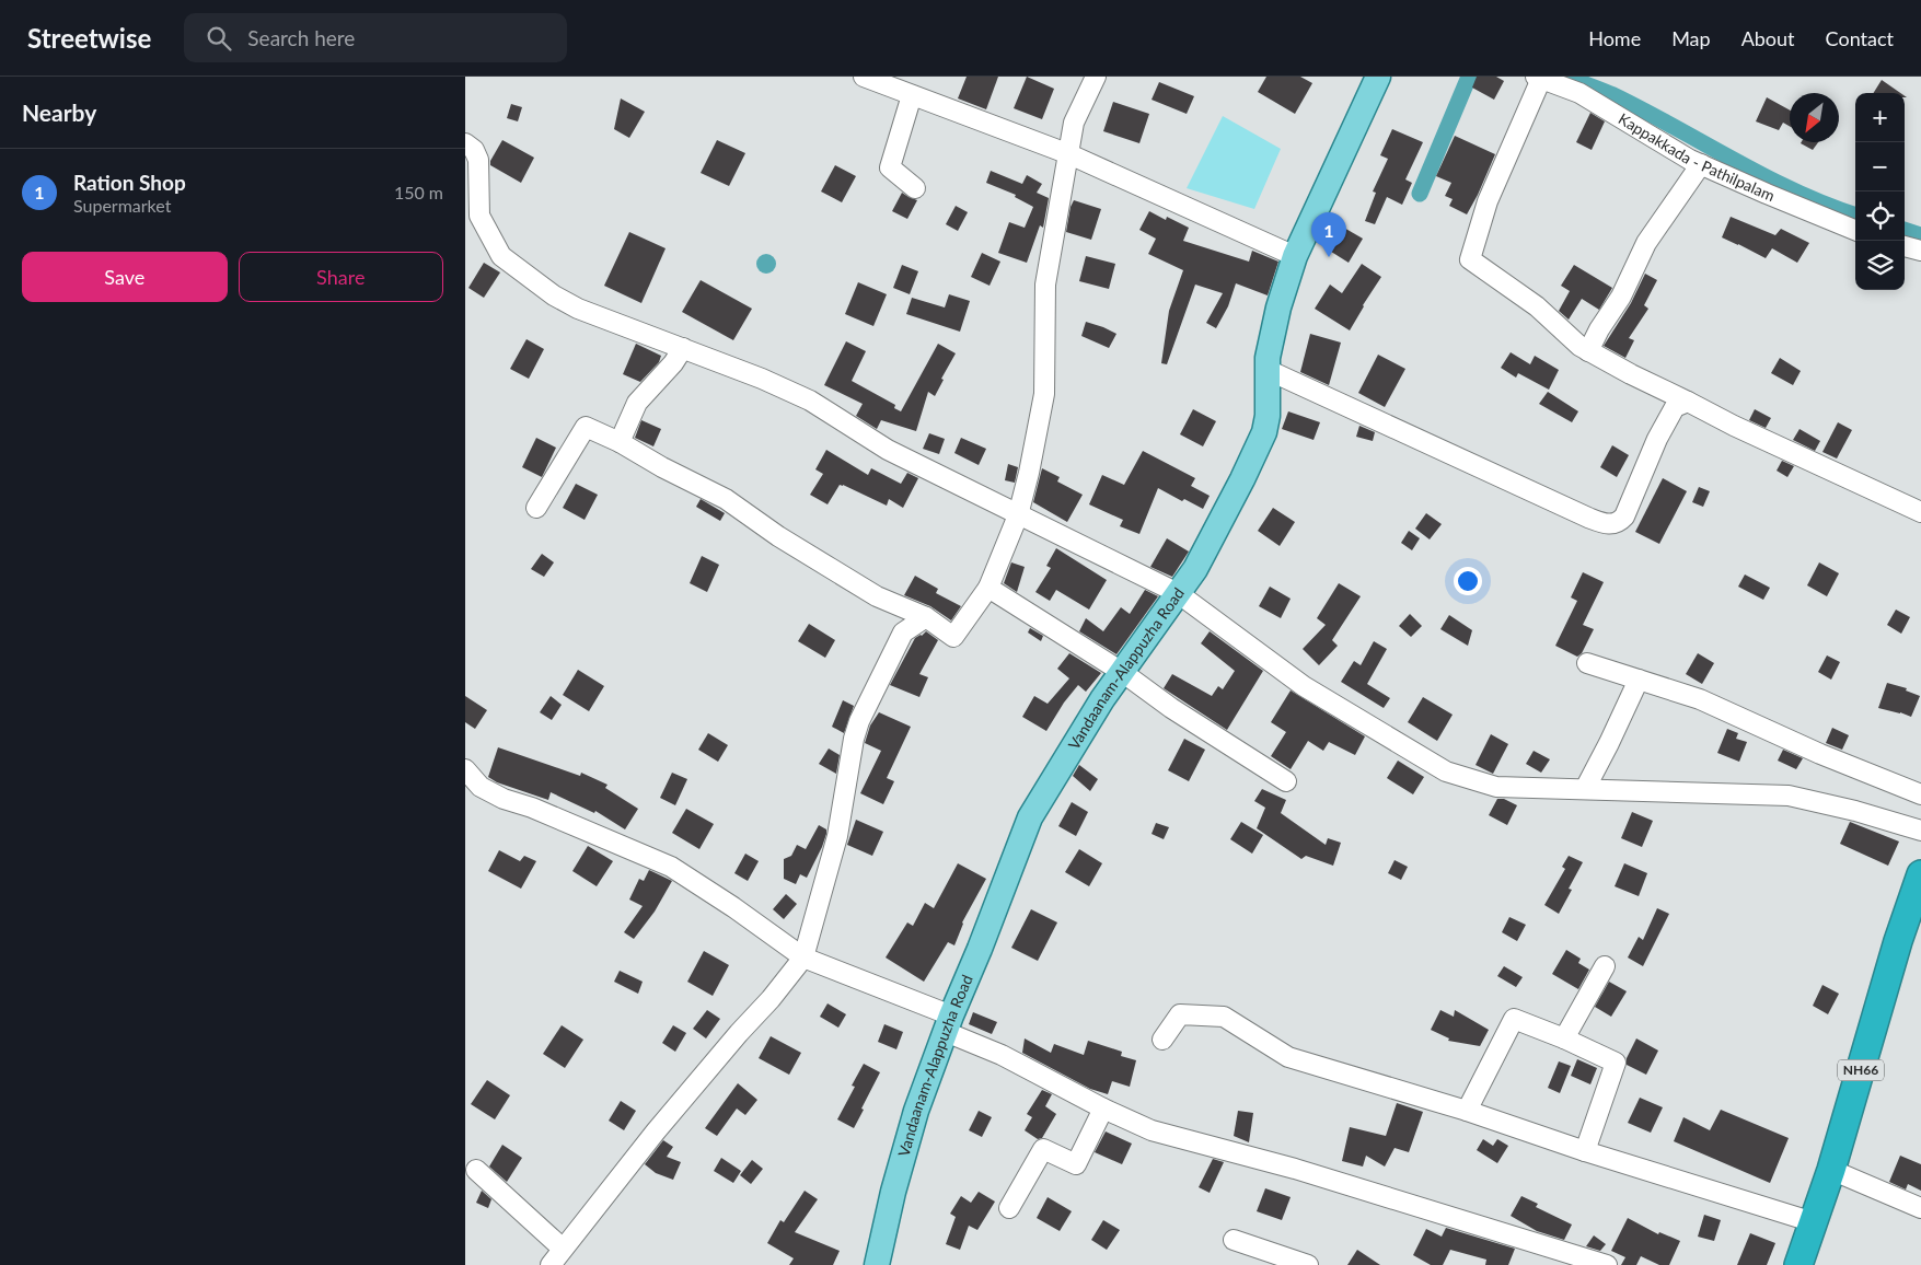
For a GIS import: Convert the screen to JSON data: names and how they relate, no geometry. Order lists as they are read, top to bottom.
{
  "streets": {
    "highway": ["NH66"],
    "main road": ["Vandaanam-Alappuzha Road"],
    "street": ["Kappakkada - Pathilpalam"]
  },
  "north": "bottom left",
  "page": {
    "header": "Streetwise",
    "search": "Search here",
    "nav": [
      "Home",
      "Map",
      "About",
      "Contact"
    ],
    "heading": "Nearby",
    "map_buttons": ["+", "−"],
    "list": [
      {
        "mark": "1",
        "name": "Ration Shop",
        "note": "Supermarket",
        "value": "150 m"
      }
    ],
    "pins": "1",
    "buttons": ["Save", "Share"]
  }
}
